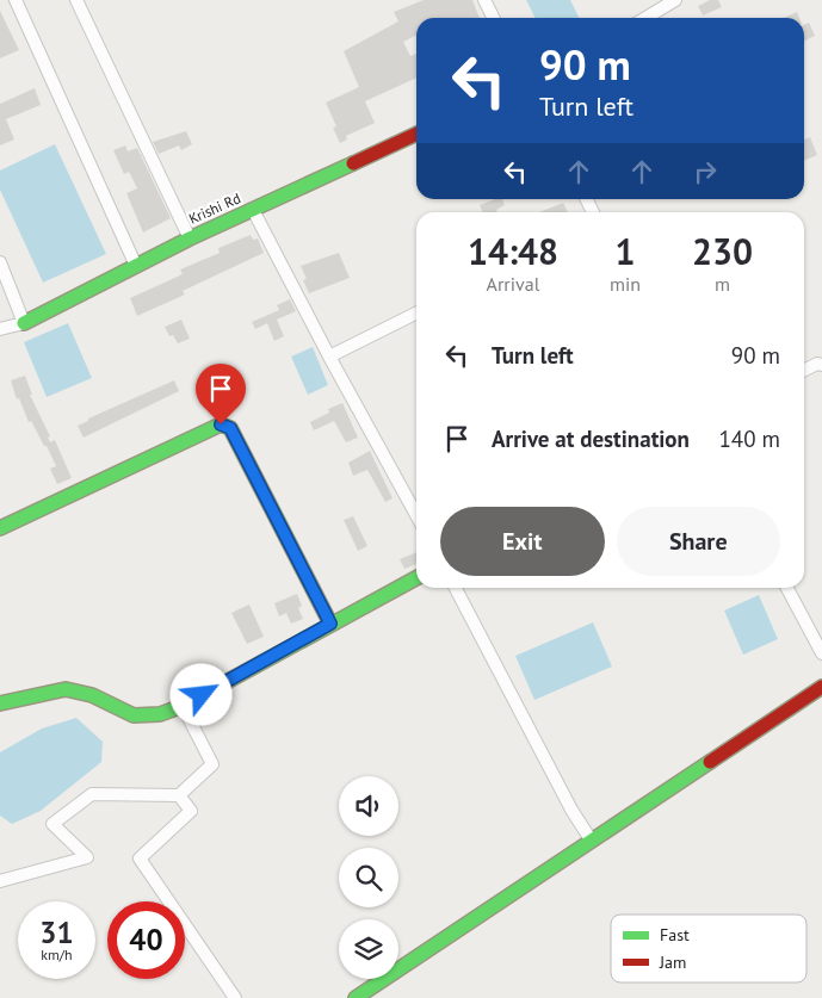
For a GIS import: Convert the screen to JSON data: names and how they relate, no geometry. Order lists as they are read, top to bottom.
{
  "streets": {
    "street": ["Krishi Rd"]
  },
  "legend": ["Fast", "Jam"],
  "page": {
    "turn": ["90 m", "Turn left"],
    "eta": [
      "14:48",
      "Arrival",
      "1",
      "min",
      "230",
      "m"
    ],
    "list": [
      {
        "name": "Turn left",
        "value": "90 m"
      },
      {
        "name": "Arrive at destination",
        "value": "140 m"
      }
    ],
    "buttons": ["Exit", "Share"],
    "speed": "31 km/h",
    "limit": "40"
  }
}
